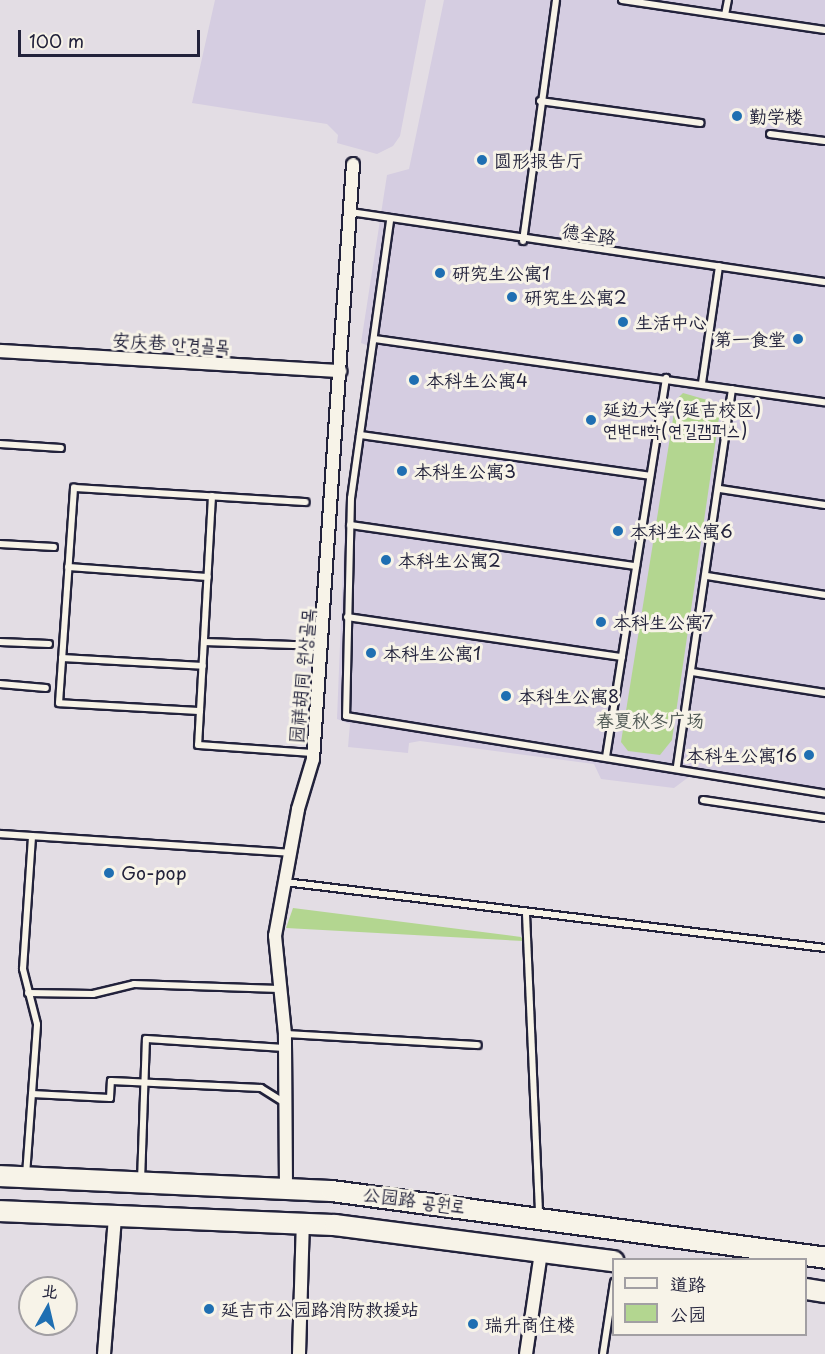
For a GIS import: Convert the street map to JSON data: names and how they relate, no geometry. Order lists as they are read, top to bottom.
{
  "streets": {
    "main road": ["公园路 공원로"],
    "street": ["安庆巷 안경골목", "园祥胡同 원상골목"],
    "lane": ["德全路"]
  },
  "crossings": [
    ["德全路", "园祥胡同 원상골목"],
    ["安庆巷 안경골목", "园祥胡同 원상골목"],
    ["园祥胡同 원상골목", "公园路 공원로"]
  ],
  "parks": ["春夏秋冬广场"],
  "places": [
    "勤学楼",
    "圆形报告厅",
    "研究生公寓1",
    "研究生公寓2",
    "生活中心",
    "第一食堂",
    "本科生公寓4",
    "延边大学(延吉校区) 연변대학(연길캠퍼스)",
    "本科生公寓3",
    "本科生公寓6",
    "本科生公寓2",
    "本科生公寓7",
    "本科生公寓1",
    "本科生公寓8",
    "本科生公寓16",
    "Go-pop",
    "延吉市公园路消防救援站",
    "瑞升商住楼"
  ],
  "legend": ["道路", "公园"],
  "scale_bar": "100 m",
  "north": "top"
}
